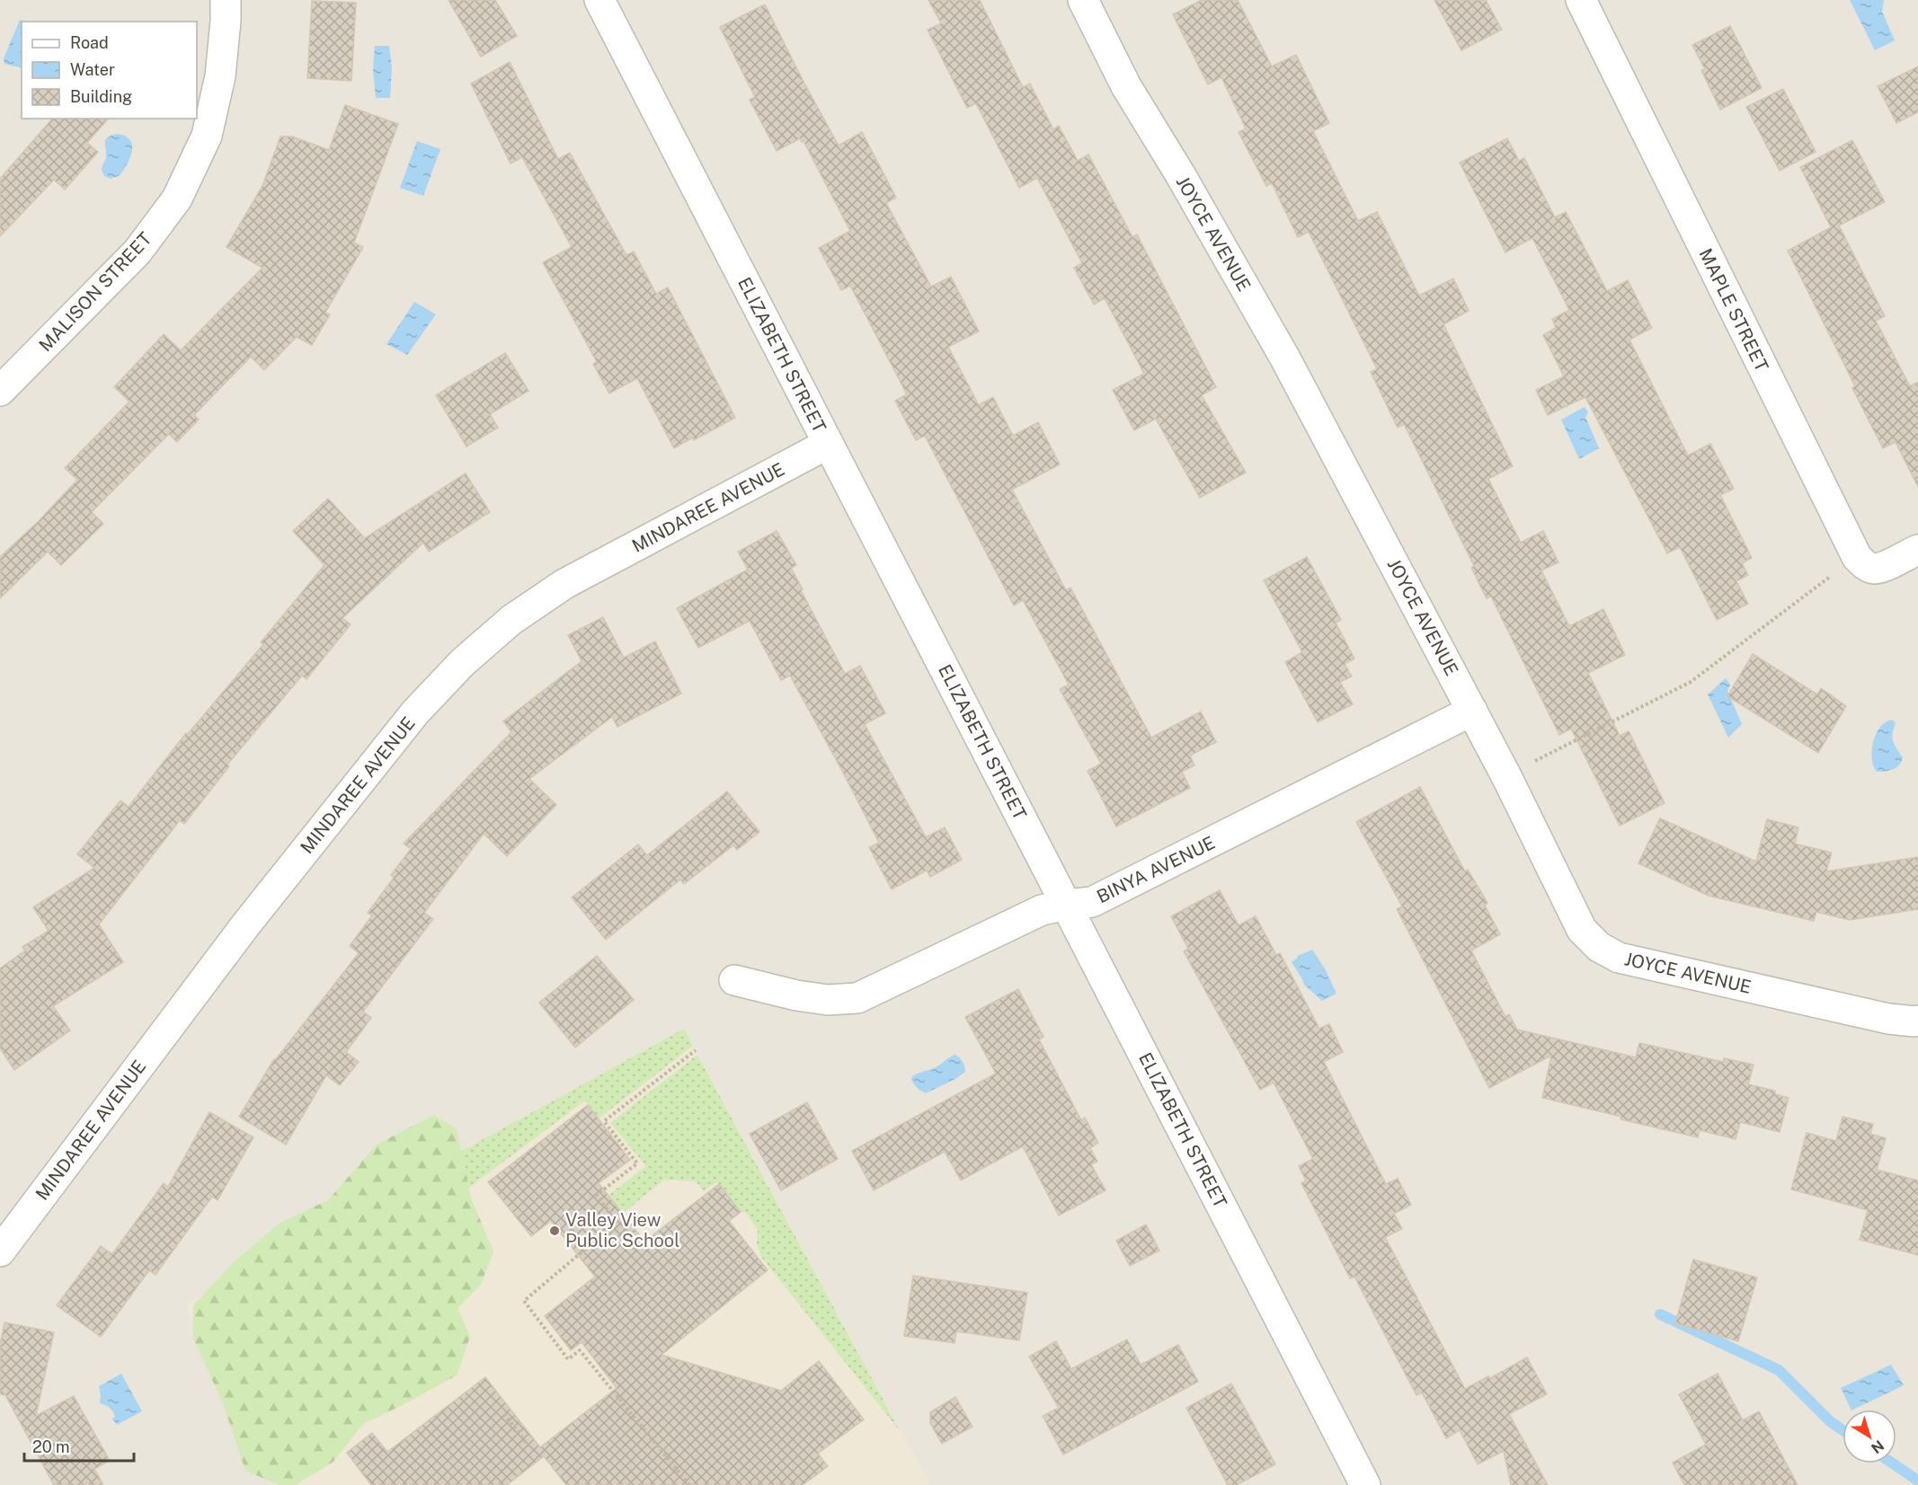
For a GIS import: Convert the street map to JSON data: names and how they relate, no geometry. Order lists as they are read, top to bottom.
{
  "streets": {
    "street": [
      "JOYCE AVENUE",
      "MALISON STREET",
      "MAPLE STREET",
      "ELIZABETH STREET",
      "MINDAREE AVENUE",
      "BINYA AVENUE"
    ]
  },
  "crossings": [
    ["JOYCE AVENUE", "BINYA AVENUE"],
    ["ELIZABETH STREET", "MINDAREE AVENUE"],
    ["ELIZABETH STREET", "BINYA AVENUE"]
  ],
  "places": ["Valley View Public School"],
  "legend": ["Road", "Water", "Building"],
  "scale_bar": "20 m",
  "north": "bottom right"
}
